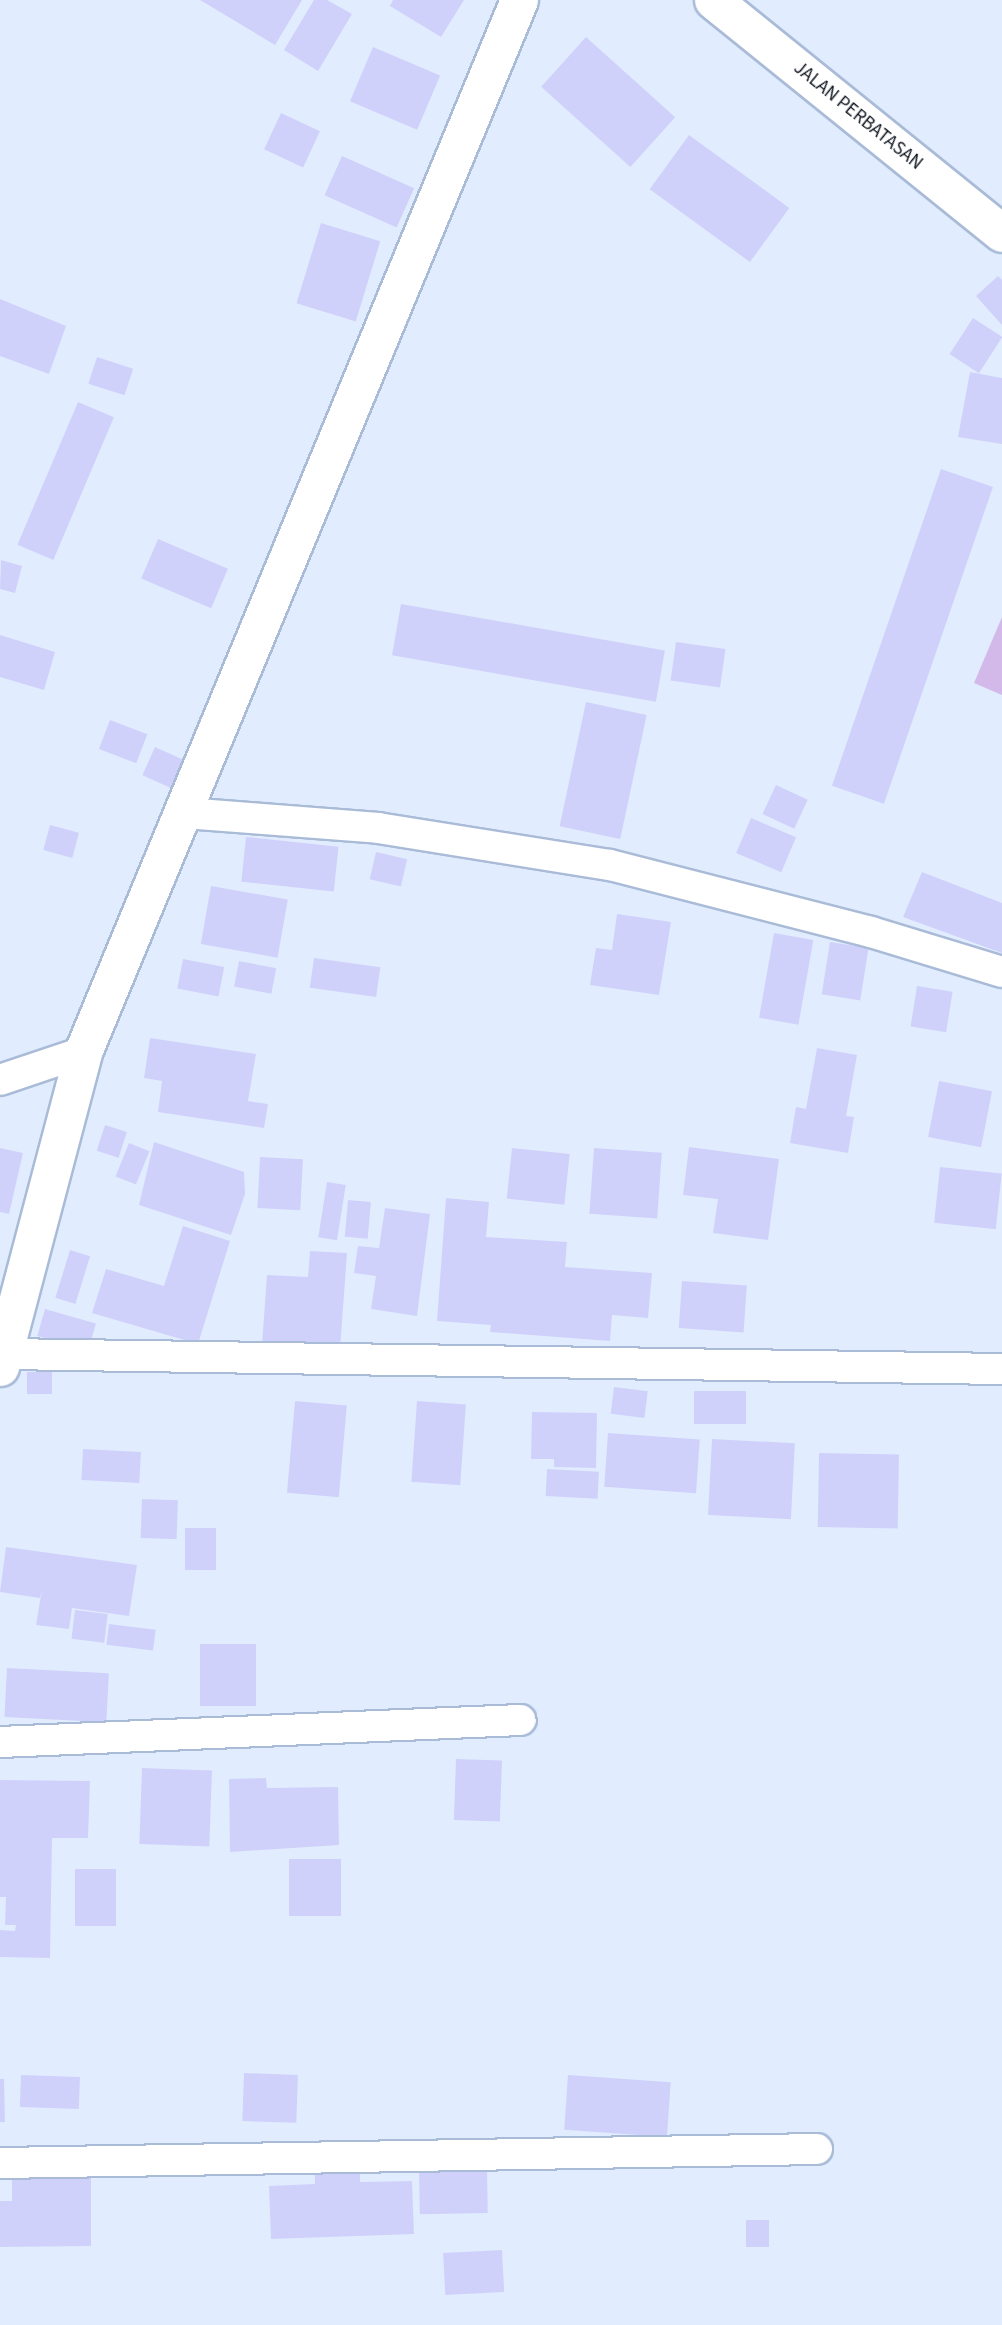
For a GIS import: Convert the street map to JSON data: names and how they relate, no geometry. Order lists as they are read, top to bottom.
{
  "streets": {
    "street": ["JALAN PERBATASAN"]
  }
}
